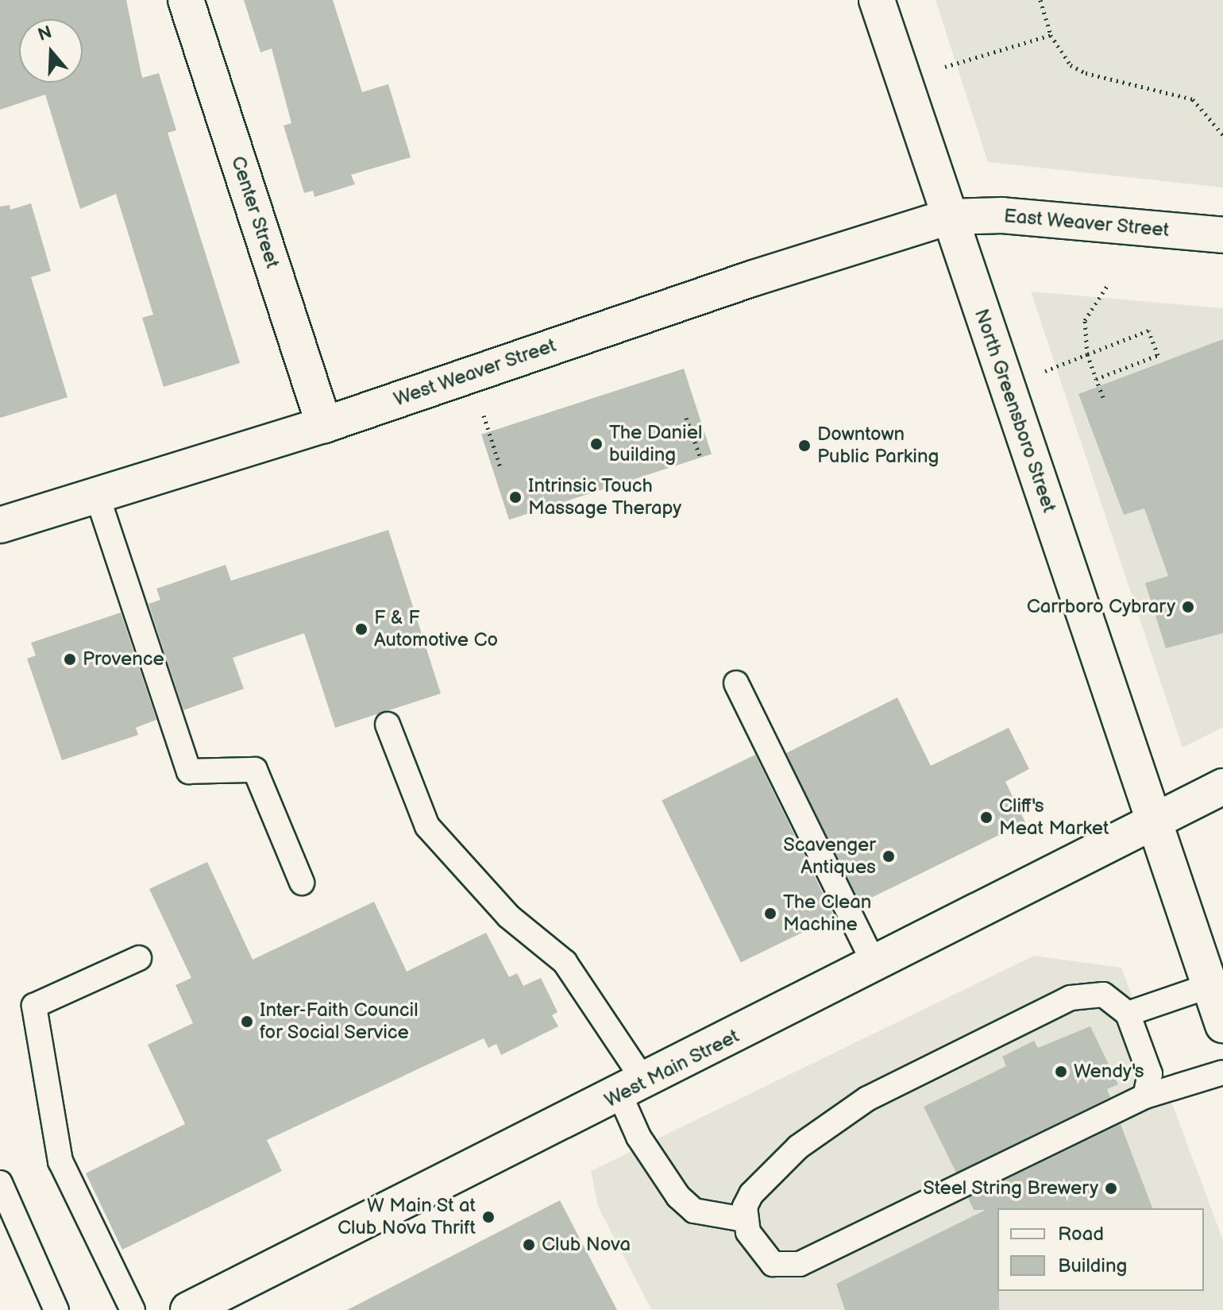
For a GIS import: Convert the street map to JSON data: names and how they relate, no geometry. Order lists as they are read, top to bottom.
{
  "streets": {
    "main road": [
      "Center Street",
      "East Weaver Street",
      "West Weaver Street",
      "North Greensboro Street",
      "West Main Street"
    ]
  },
  "crossings": [
    ["Center Street", "West Weaver Street"],
    ["East Weaver Street", "West Weaver Street"],
    ["East Weaver Street", "North Greensboro Street"],
    ["West Weaver Street", "North Greensboro Street"],
    ["North Greensboro Street", "West Main Street"]
  ],
  "places": [
    "The Daniel building",
    "Downtown Public Parking",
    "Intrinsic Touch Massage Therapy",
    "Carrboro Cybrary",
    "F & F Automotive Co",
    "Provence",
    "Cliff's Meat Market",
    "Scavenger Antiques",
    "The Clean Machine",
    "Inter-Faith Council for Social Service",
    "Wendy's",
    "Steel String Brewery",
    "W Main St at Club Nova Thrift",
    "Club Nova"
  ],
  "legend": ["Road", "Building"],
  "north": "top"
}
